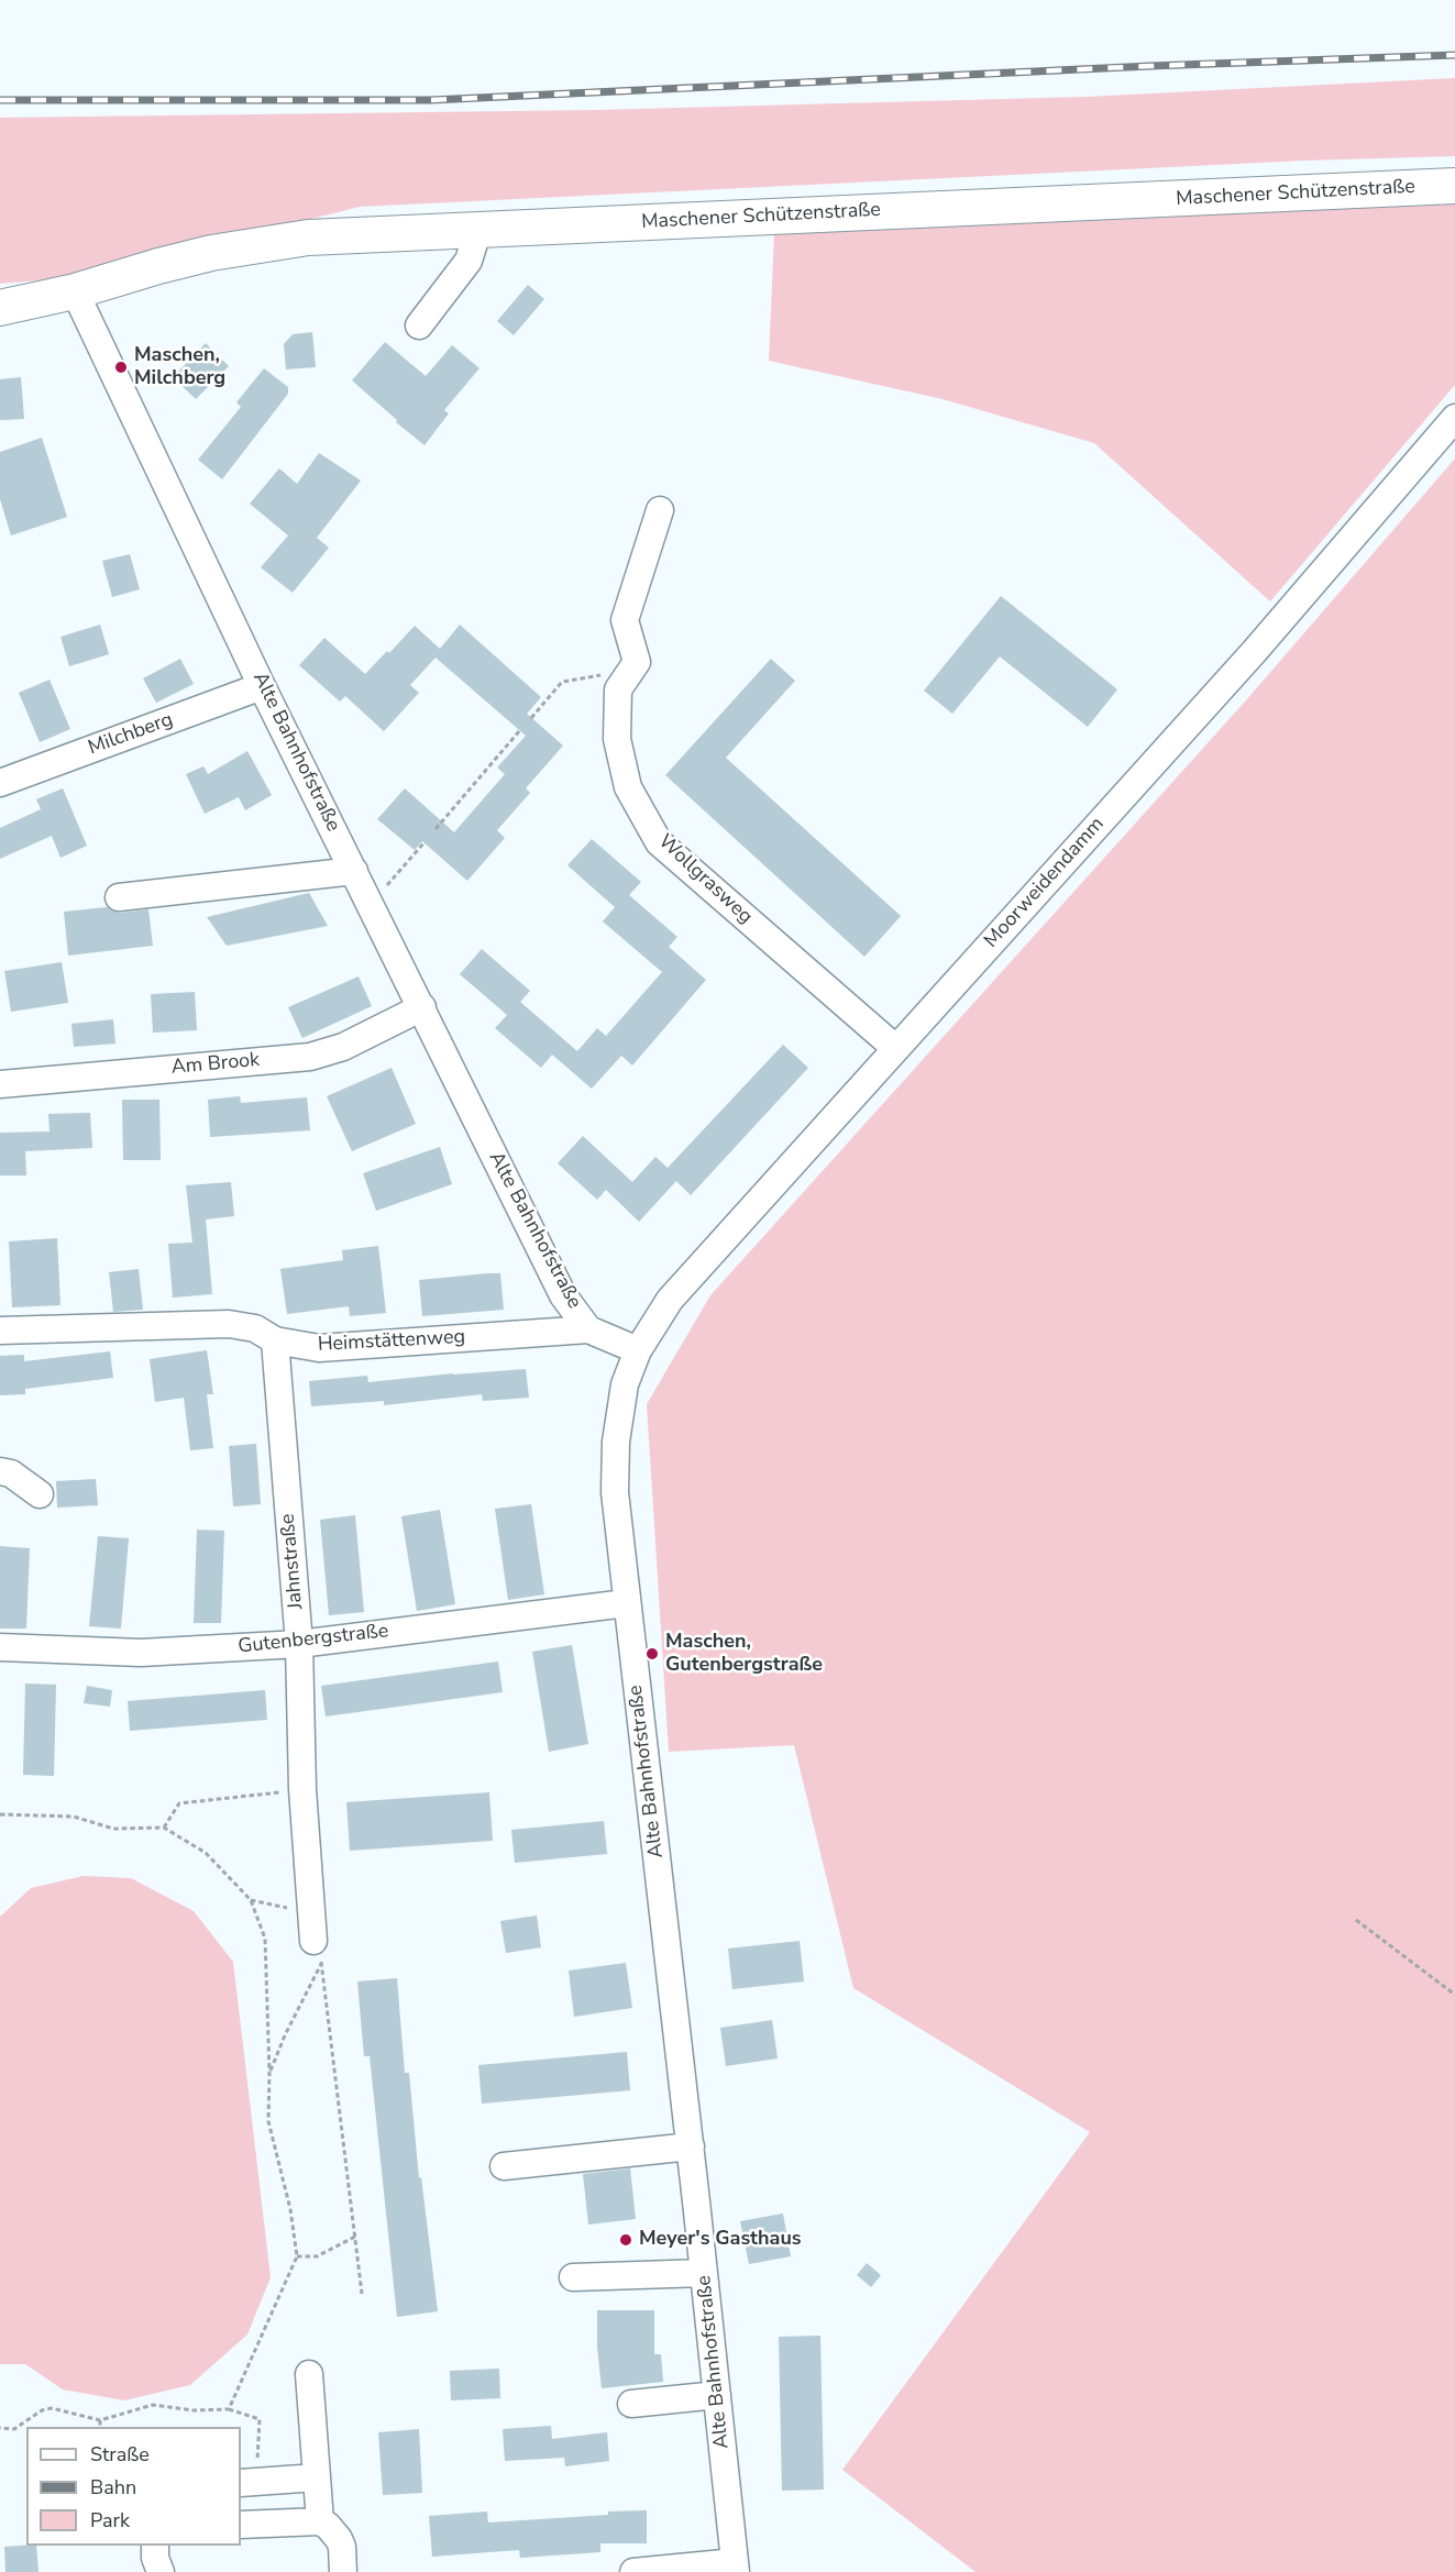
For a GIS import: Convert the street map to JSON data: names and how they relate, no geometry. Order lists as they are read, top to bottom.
{
  "streets": {
    "main road": ["Maschener Schützenstraße"],
    "street": [
      "Milchberg",
      "Alte Bahnhofstraße",
      "Wollgrasweg",
      "Moorweidendamm",
      "Am Brook",
      "Heimstättenweg",
      "Jahnstraße",
      "Gutenbergstraße"
    ]
  },
  "crossings": [
    ["Maschener Schützenstraße", "Alte Bahnhofstraße"],
    ["Milchberg", "Alte Bahnhofstraße"],
    ["Alte Bahnhofstraße", "Moorweidendamm"],
    ["Alte Bahnhofstraße", "Am Brook"],
    ["Alte Bahnhofstraße", "Heimstättenweg"],
    ["Alte Bahnhofstraße", "Gutenbergstraße"],
    ["Wollgrasweg", "Moorweidendamm"],
    ["Heimstättenweg", "Jahnstraße"],
    ["Jahnstraße", "Gutenbergstraße"]
  ],
  "places": ["Maschen, Milchberg", "Maschen, Gutenbergstraße", "Meyer's Gasthaus"],
  "legend": ["Straße", "Bahn", "Park"]
}
